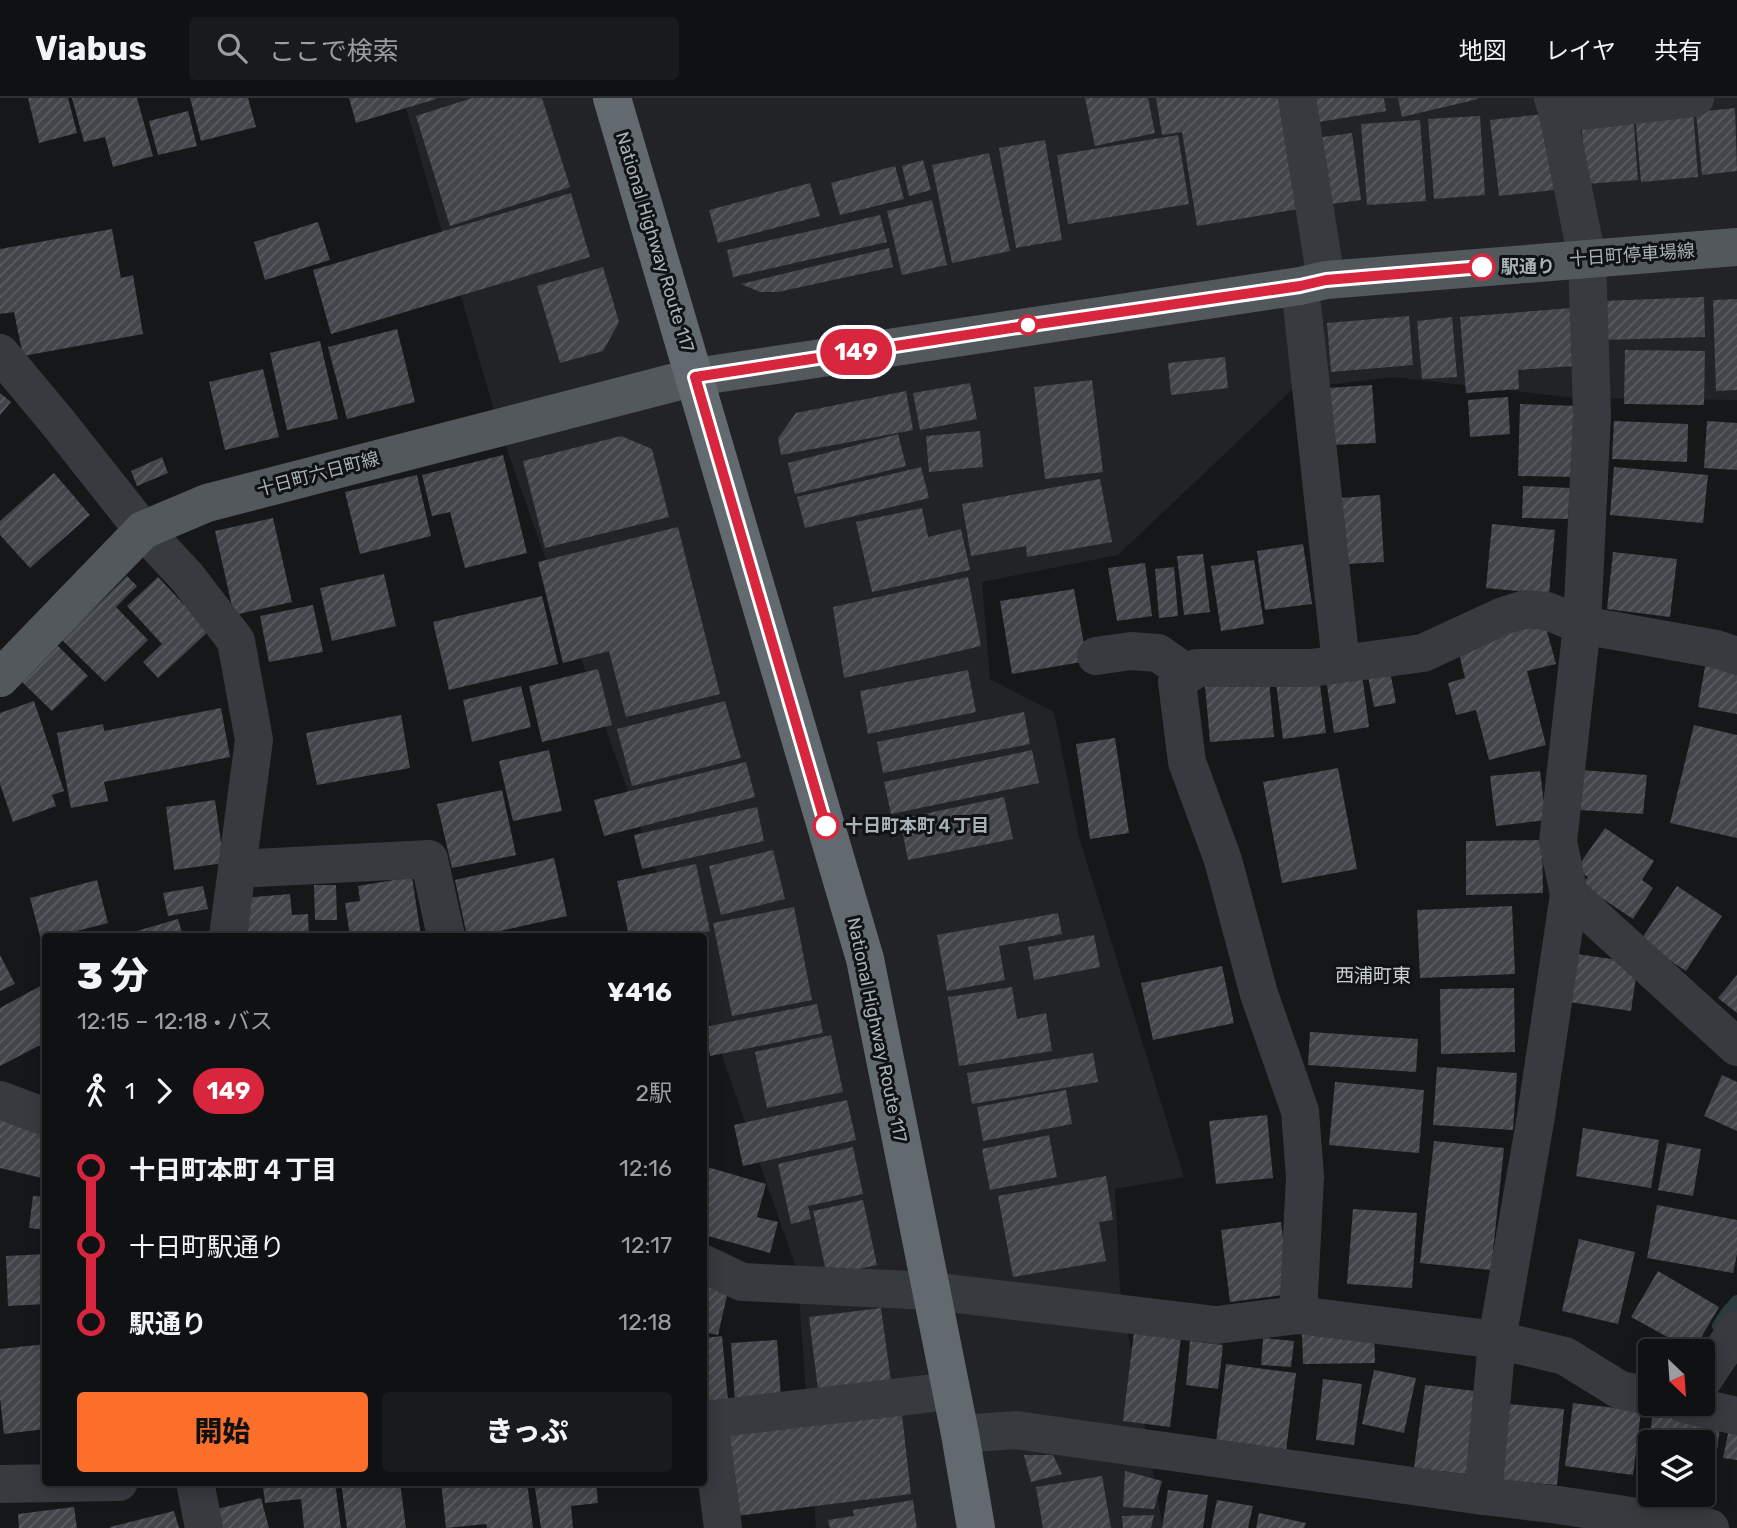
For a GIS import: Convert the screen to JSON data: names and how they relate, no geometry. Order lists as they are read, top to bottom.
{
  "streets": {
    "highway": ["National Highway Route 117"],
    "main road": ["十日町停車場線", "十日町六日町線"]
  },
  "crossings": [
    ["National Highway Route 117", "十日町停車場線"],
    ["National Highway Route 117", "十日町六日町線"],
    ["十日町停車場線", "十日町六日町線"]
  ],
  "districts": ["西浦町東"],
  "places": ["駅通り", "十日町本町４丁目"],
  "lines": ["bus line 149"],
  "north": "bottom right",
  "page": {
    "header": "Viabus",
    "search": "ここで検索",
    "nav": ["地図", "レイヤ", "共有"],
    "on_map": "149",
    "heading": ["3 分", "12:15 – 12:18 · バス", "¥416"],
    "legs": ["1", "149", "2駅"],
    "list": [
      {
        "name": "十日町本町４丁目",
        "value": "12:16"
      },
      {
        "name": "十日町駅通り",
        "value": "12:17"
      },
      {
        "name": "駅通り",
        "value": "12:18"
      }
    ],
    "buttons": ["開始", "きっぷ"]
  }
}
